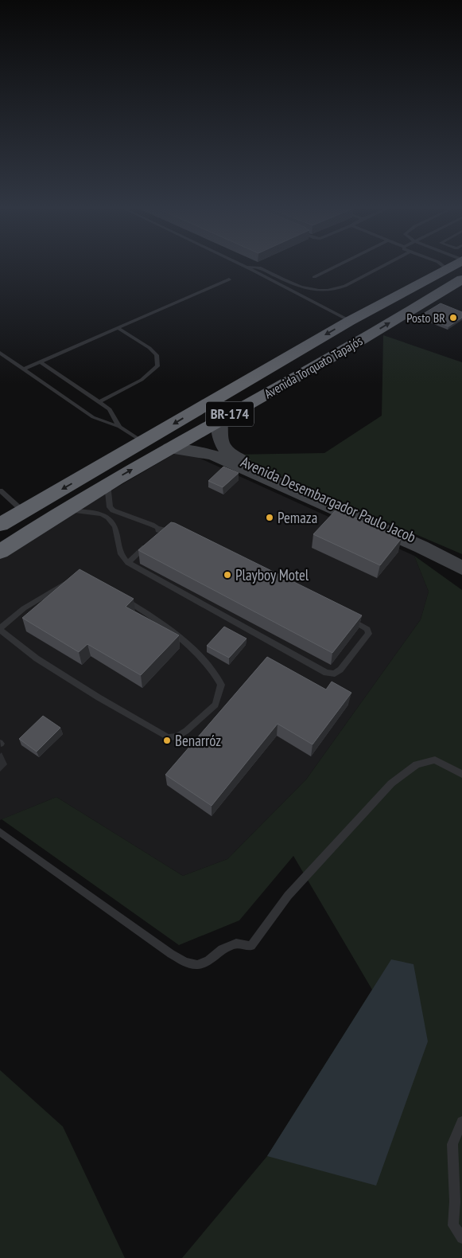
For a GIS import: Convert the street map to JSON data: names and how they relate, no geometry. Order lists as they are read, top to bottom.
{
  "streets": {
    "highway": ["Avenida Torquato Tapajós", "BR-174"],
    "street": ["Avenida Desembargador Paulo Jacob"]
  },
  "crossings": [
    ["Avenida Torquato Tapajós", "Avenida Desembargador Paulo Jacob"]
  ],
  "places": [
    "Posto BR",
    "Pemaza",
    "Playboy Motel",
    "Benarróz"
  ]
}
